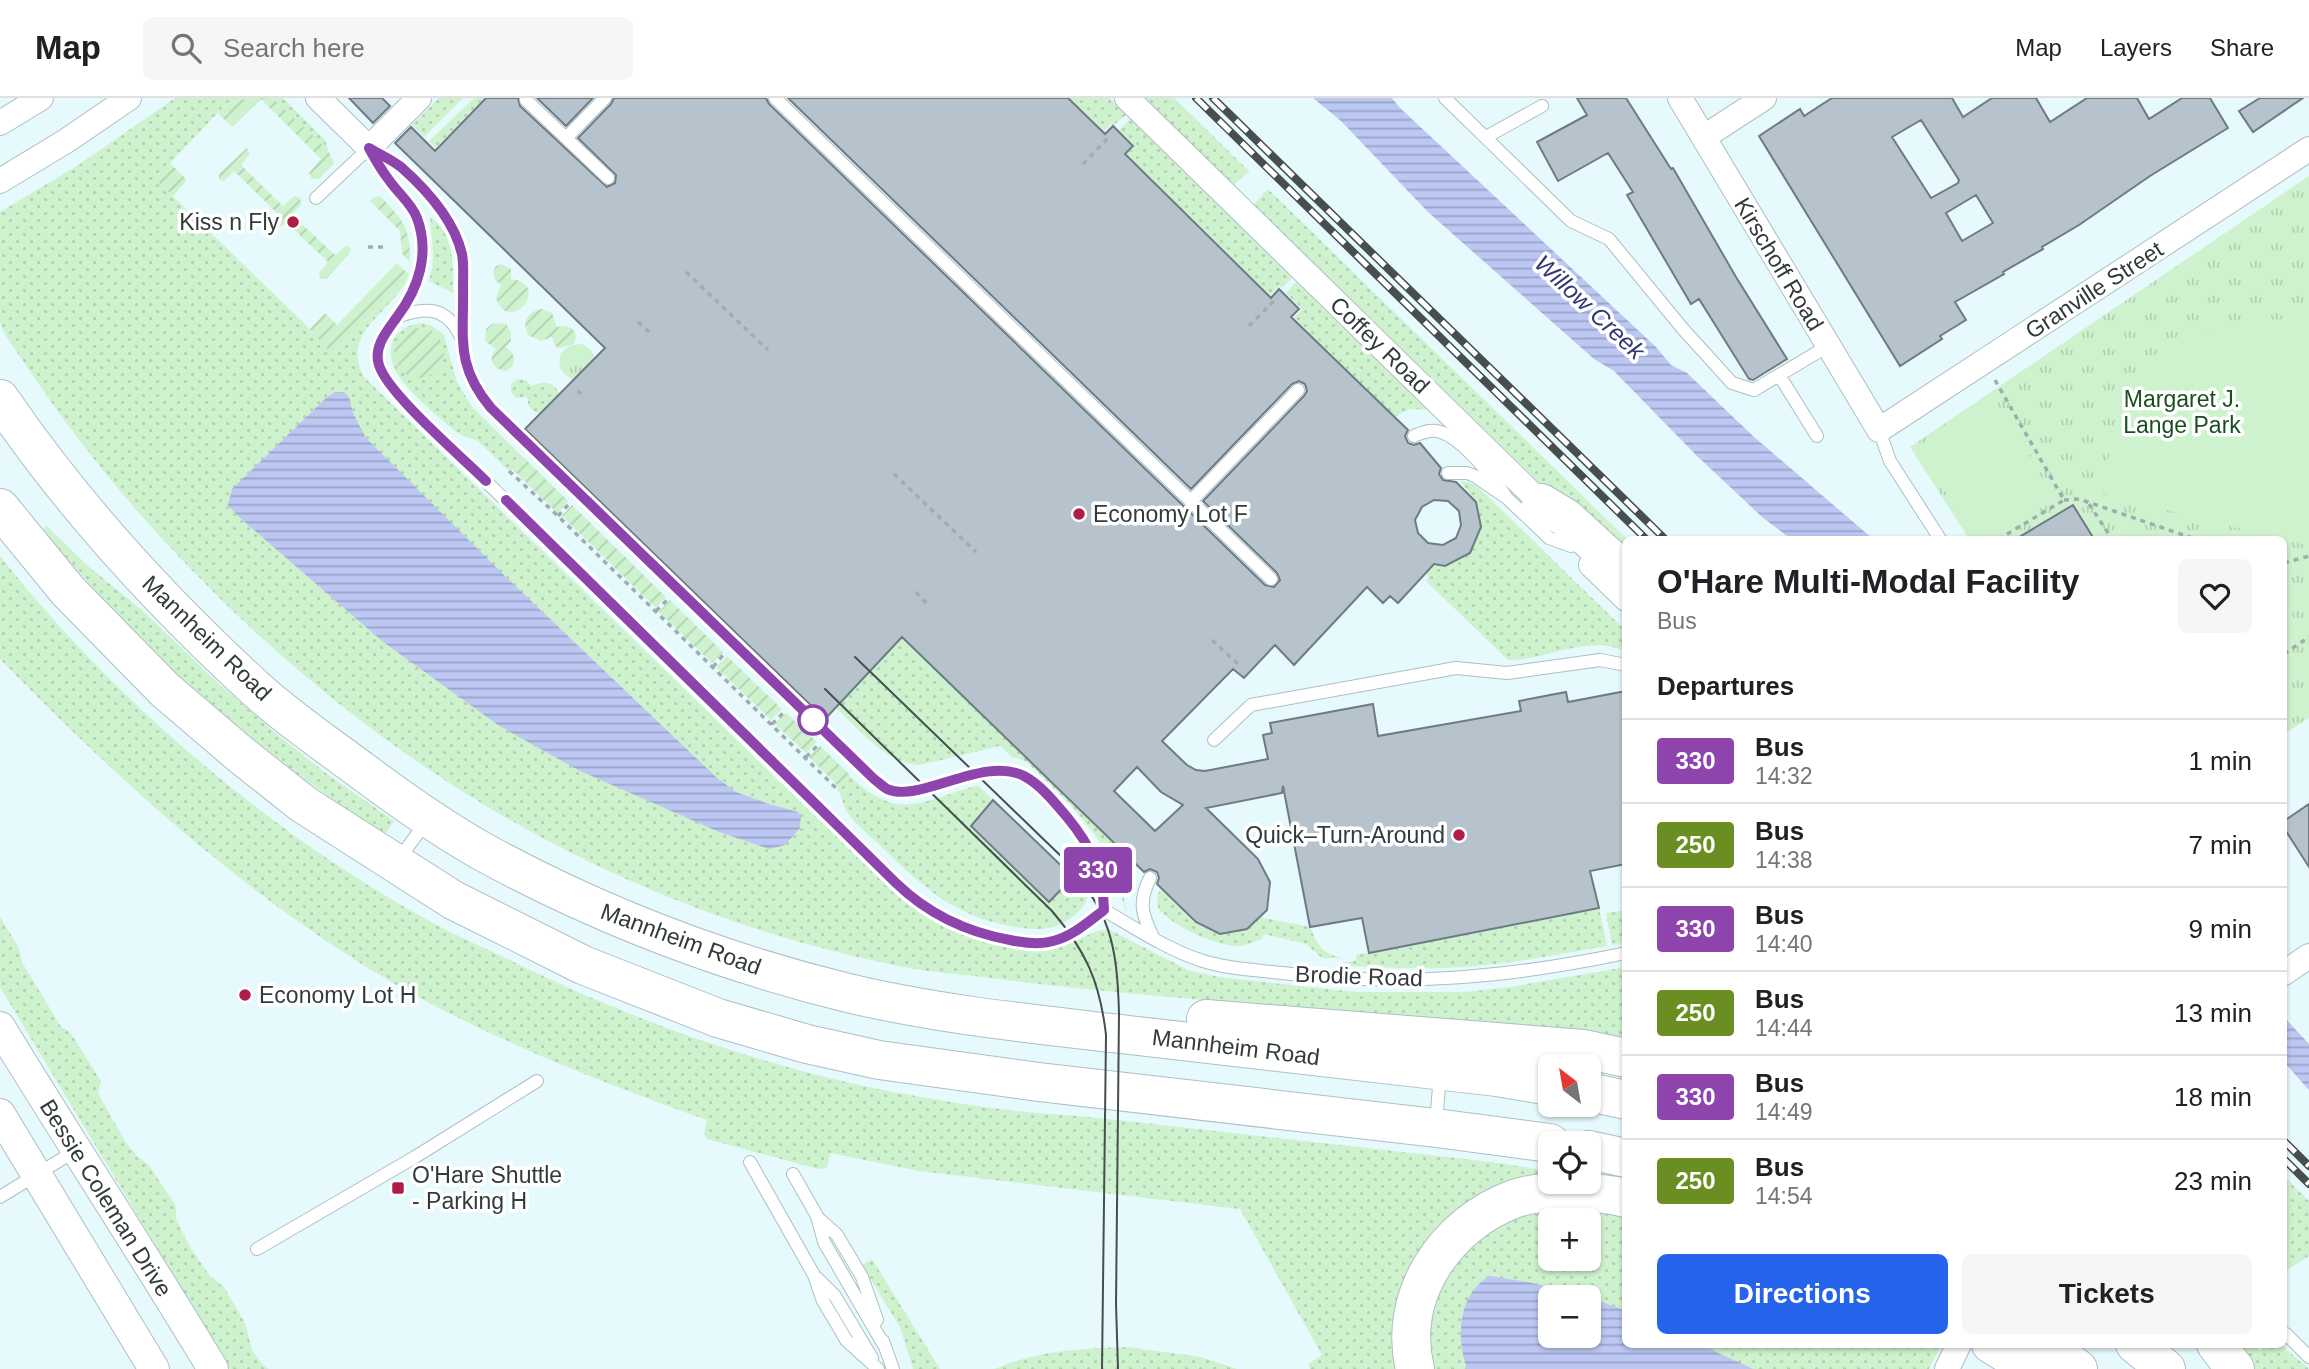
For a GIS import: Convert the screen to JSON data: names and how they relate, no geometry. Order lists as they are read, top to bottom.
{
  "streets": {
    "main road": ["Mannheim Road"],
    "street": [
      "Kirschoff Road",
      "Granville Street",
      "Coffey Road",
      "Bessie Coleman Drive"
    ],
    "lane": ["Brodie Road"]
  },
  "crossings": [
    ["Kirschoff Road", "Granville Street"]
  ],
  "water": ["Willow Creek"],
  "parks": ["Margaret J. Lange Park"],
  "places": {
    "other": [
      "Kiss n Fly",
      "Economy Lot F",
      "Quick–Turn-Around",
      "Economy Lot H"
    ],
    "transit": ["O'Hare Shuttle - Parking H"]
  },
  "lines": ["bus line 330"],
  "north": "top left",
  "page": {
    "header": "Map",
    "search": "Search here",
    "nav": ["Map", "Layers", "Share"],
    "on_map": "330",
    "heading": [
      ["O'Hare Multi-Modal Facility", "Bus"],
      "Departures"
    ],
    "list": [
      {
        "mark": "330",
        "name": "Bus",
        "note": "14:32",
        "value": "1 min"
      },
      {
        "mark": "250",
        "name": "Bus",
        "note": "14:38",
        "value": "7 min"
      },
      {
        "mark": "330",
        "name": "Bus",
        "note": "14:40",
        "value": "9 min"
      },
      {
        "mark": "250",
        "name": "Bus",
        "note": "14:44",
        "value": "13 min"
      },
      {
        "mark": "330",
        "name": "Bus",
        "note": "14:49",
        "value": "18 min"
      },
      {
        "mark": "250",
        "name": "Bus",
        "note": "14:54",
        "value": "23 min"
      }
    ],
    "map_buttons": ["+", "−"],
    "buttons": ["Directions", "Tickets"]
  }
}
